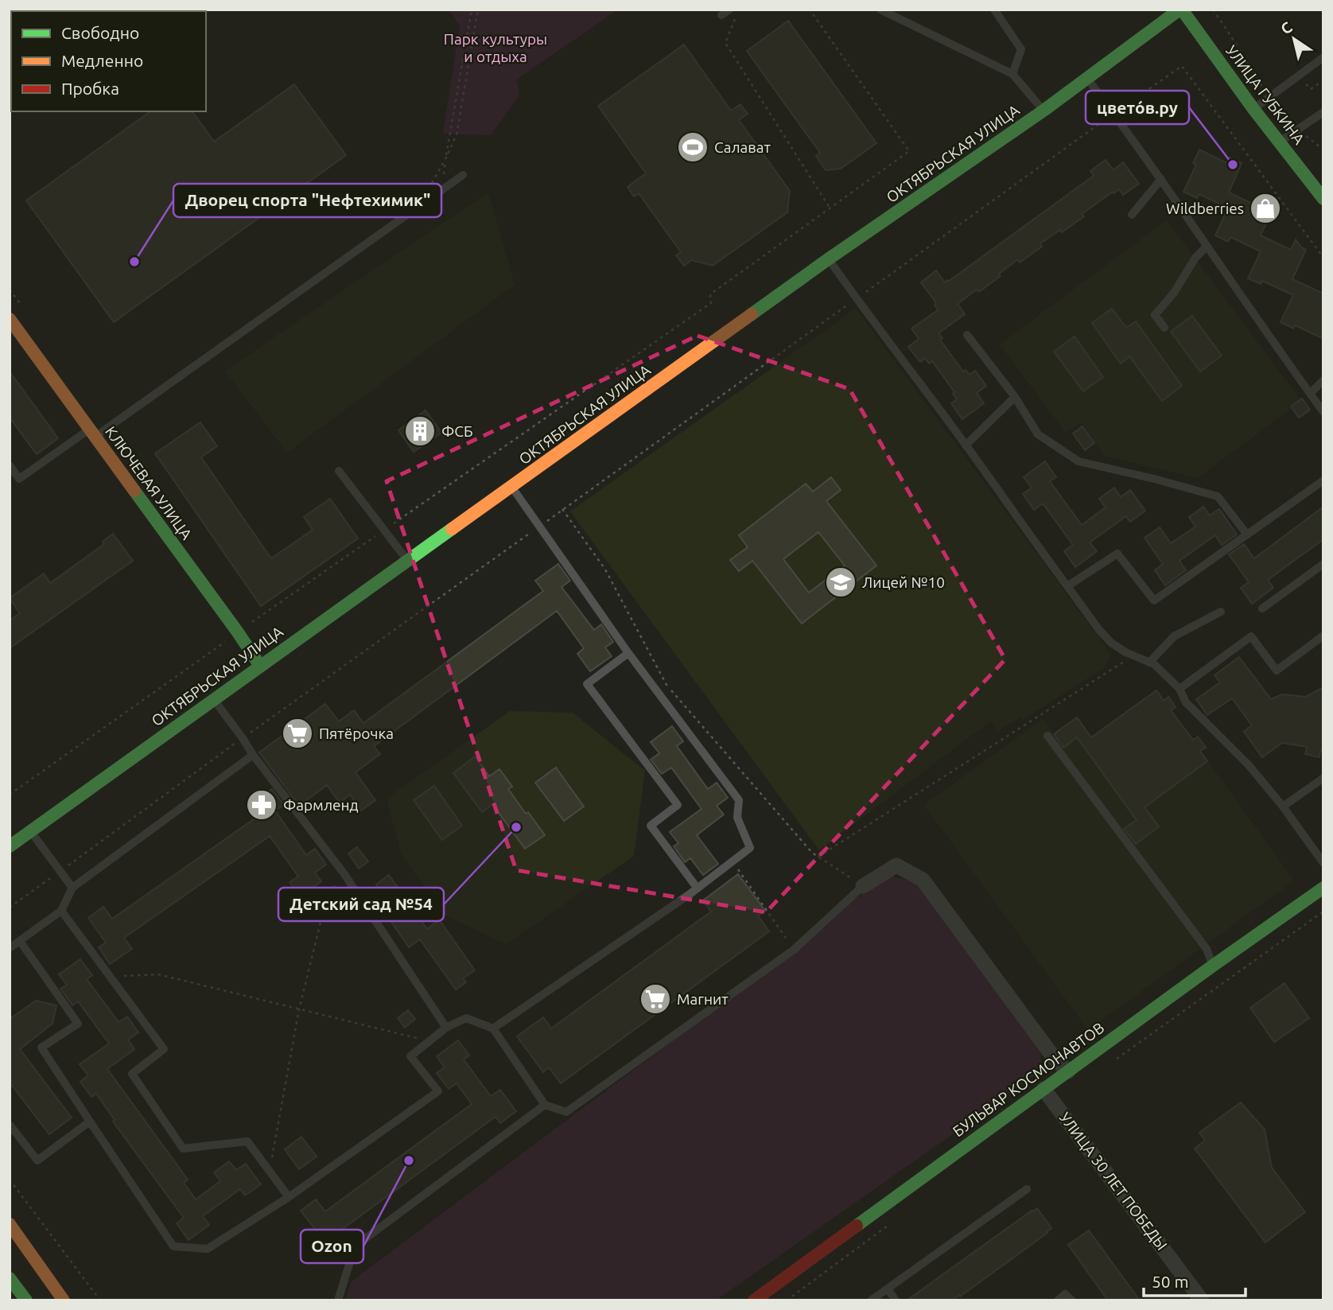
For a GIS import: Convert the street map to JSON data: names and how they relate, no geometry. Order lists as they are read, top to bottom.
{
  "streets": {
    "street": [
      "УЛИЦА ГУБКИНА",
      "ОКТЯБРЬСКАЯ УЛИЦА",
      "КЛЮЧЕВАЯ УЛИЦА",
      "БУЛЬВАР КОСМОНАВТОВ",
      "УЛИЦА 30 ЛЕТ ПОБЕДЫ"
    ]
  },
  "crossings": [
    ["УЛИЦА ГУБКИНА", "ОКТЯБРЬСКАЯ УЛИЦА"],
    ["ОКТЯБРЬСКАЯ УЛИЦА", "КЛЮЧЕВАЯ УЛИЦА"],
    ["БУЛЬВАР КОСМОНАВТОВ", "УЛИЦА 30 ЛЕТ ПОБЕДЫ"]
  ],
  "parks": ["Парк культуры и отдыха"],
  "places": {
    "sports": ["Салават"],
    "other": [
      "цвето́в.ру",
      "Дворец спорта \"Нефтехимик\"",
      "Детский сад №54",
      "Ozon"
    ],
    "shop": ["Wildberries"],
    "building": ["ФСБ"],
    "school or university": ["Лицей №10"],
    "supermarket": ["Пятёрочка", "Магнит"],
    "pharmacy": ["Фармленд"]
  },
  "legend": ["Свободно", "Медленно", "Пробка"],
  "scale_bar": "50 m",
  "north": "top left"
}
